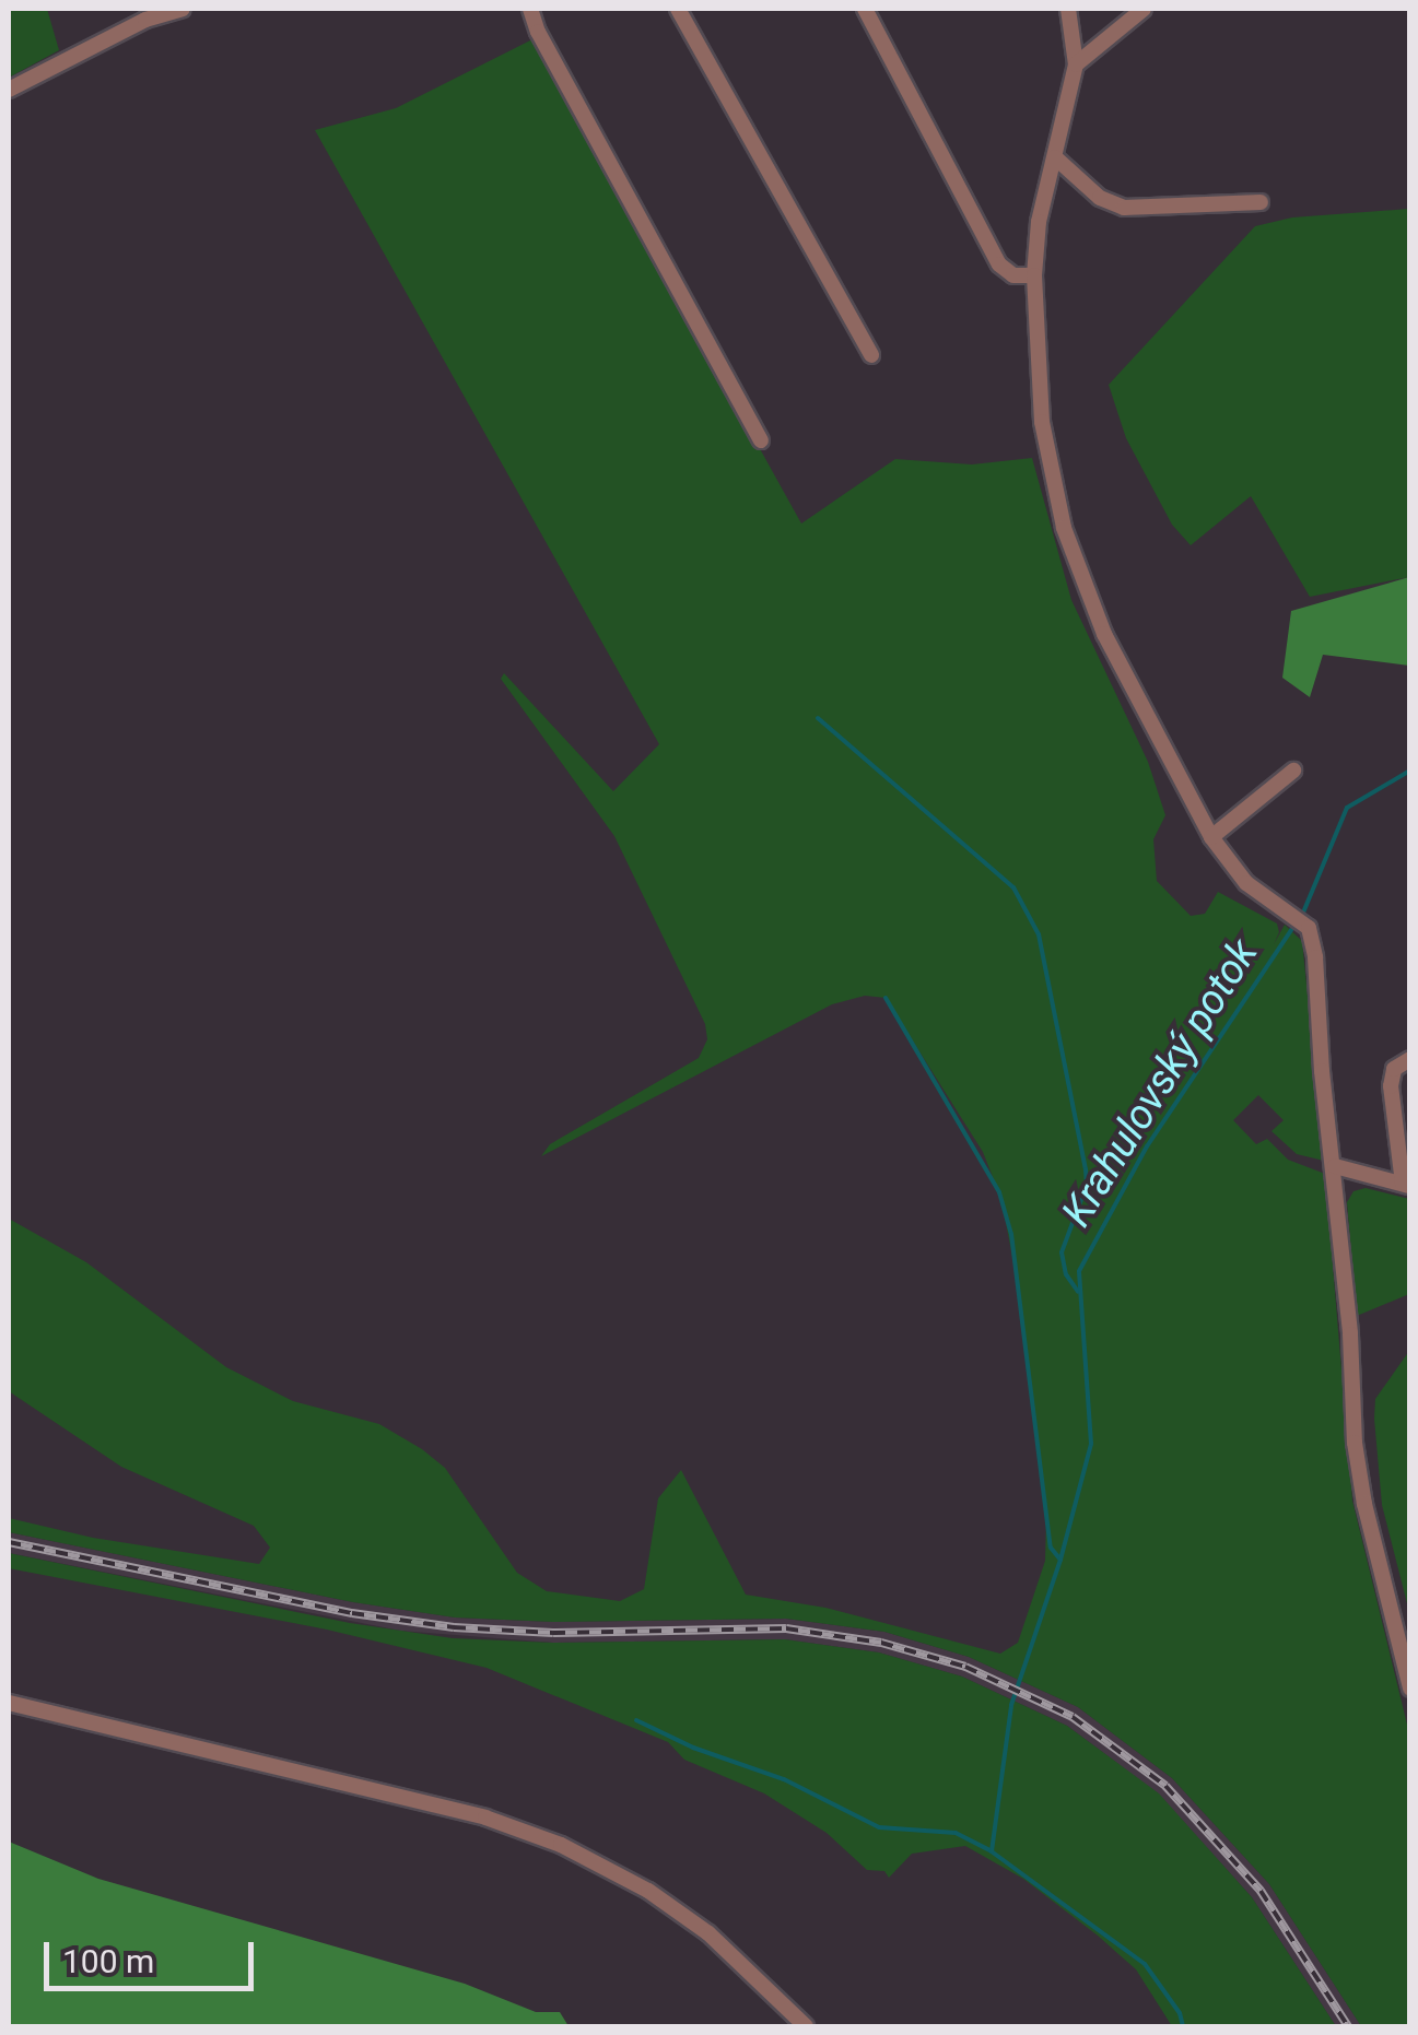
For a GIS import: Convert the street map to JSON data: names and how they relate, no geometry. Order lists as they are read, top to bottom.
{
  "water": ["Krahulovský potok"],
  "scale_bar": "100 m"
}
